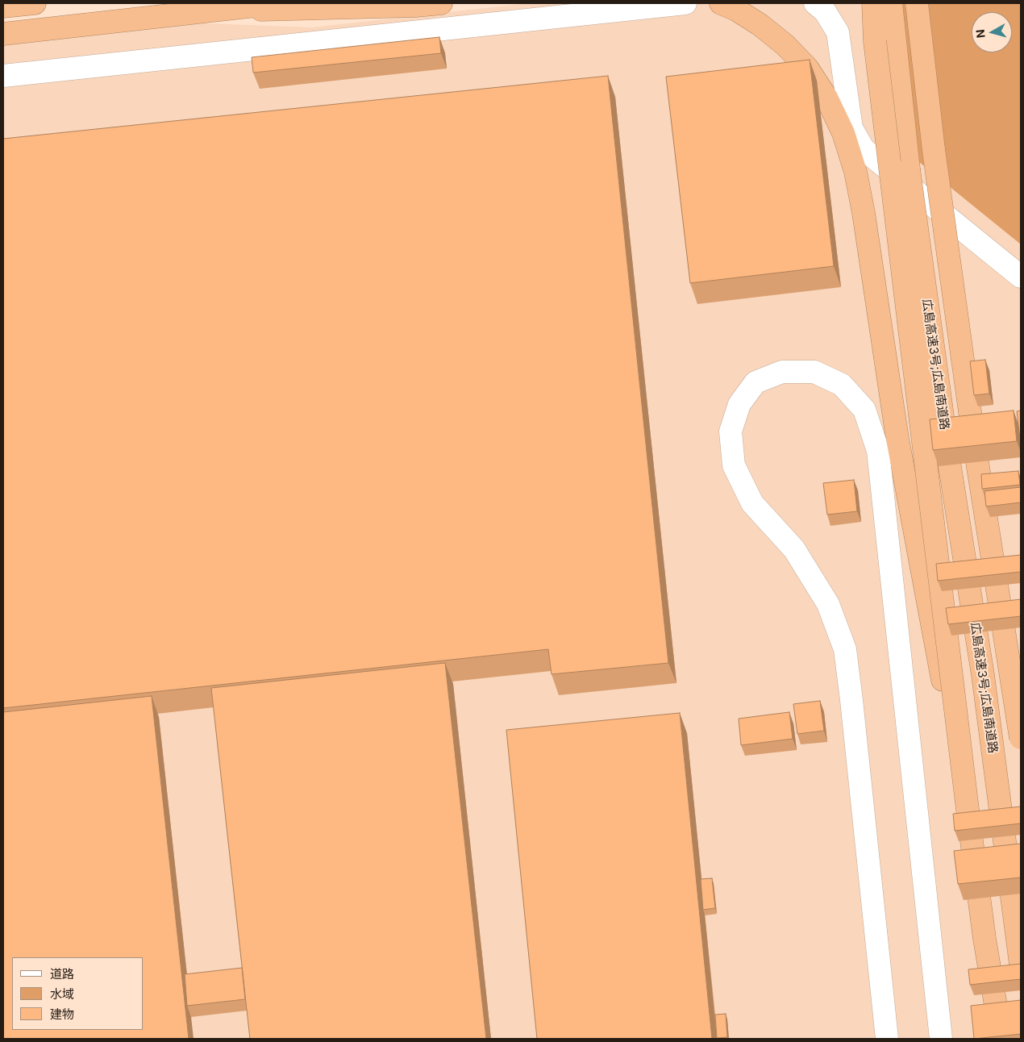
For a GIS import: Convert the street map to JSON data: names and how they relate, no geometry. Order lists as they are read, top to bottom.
{
  "streets": {
    "highway": ["広島高速3号;広島南道路"]
  },
  "legend": ["道路", "水域", "建物"],
  "north": "left"
}
